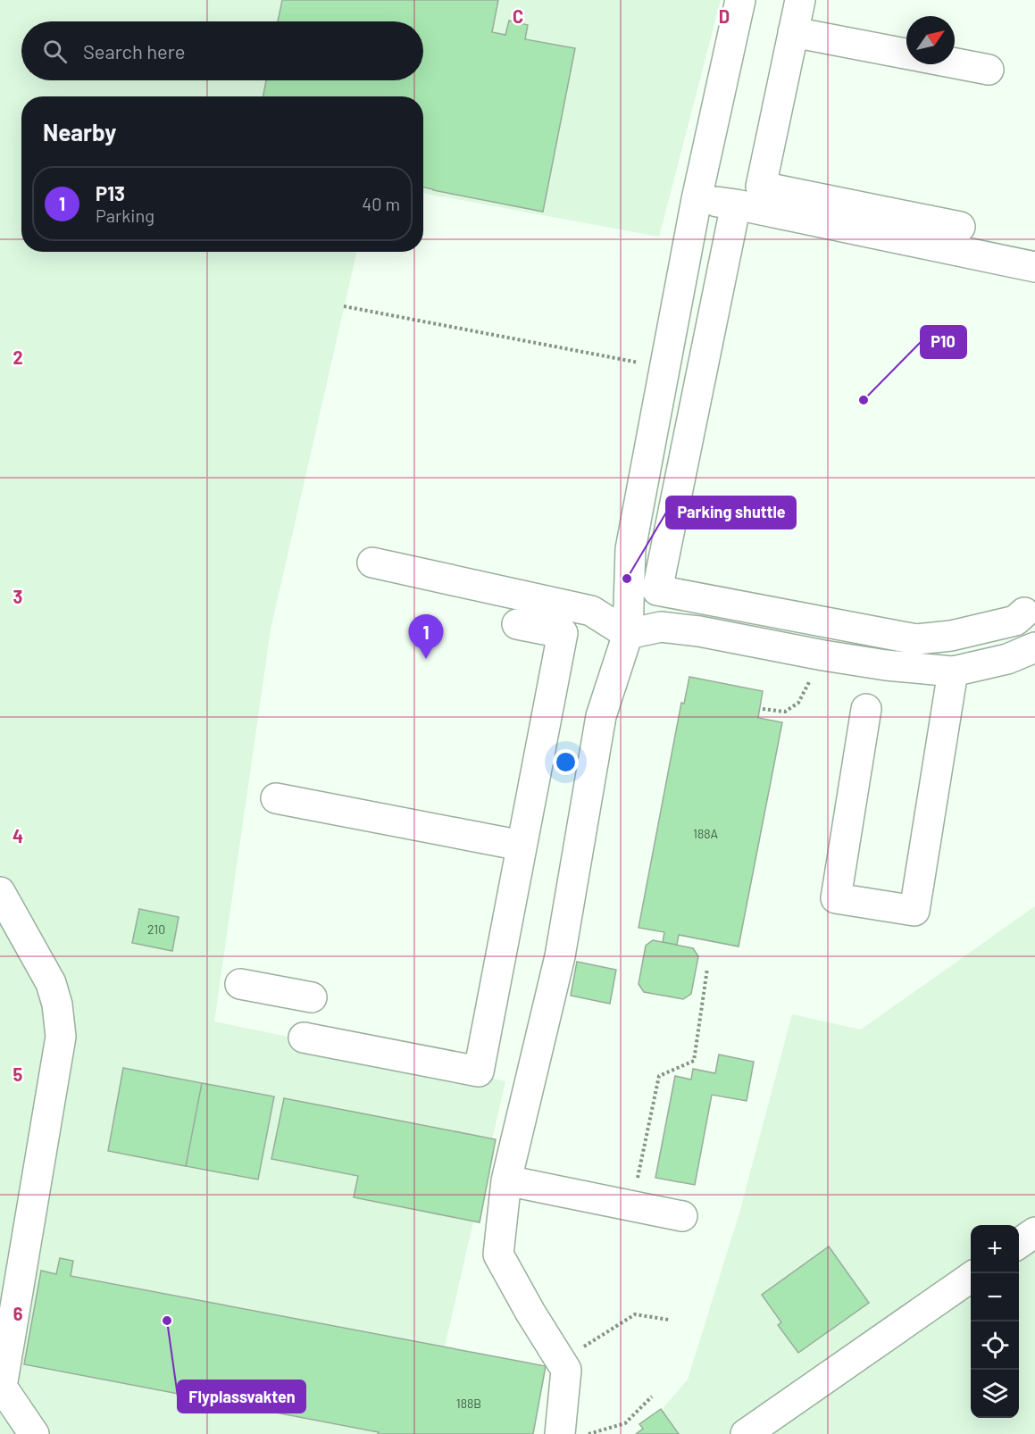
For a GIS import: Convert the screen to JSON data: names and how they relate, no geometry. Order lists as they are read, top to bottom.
{
  "places": ["P10", "Parking shuttle", "Flyplassvakten"],
  "house_numbers": ["188A", "210", "188B"],
  "north": "top right",
  "page": {
    "search": "Search here",
    "heading": "Nearby",
    "list": [
      {
        "mark": "1",
        "name": "P13",
        "note": "Parking",
        "value": "40 m"
      }
    ],
    "pins": "1",
    "map_buttons": ["+", "−"]
  },
  "grid": {
    "columns": ["C", "D"],
    "rows": [
      "2",
      "3",
      "4",
      "5",
      "6"
    ]
  }
}
